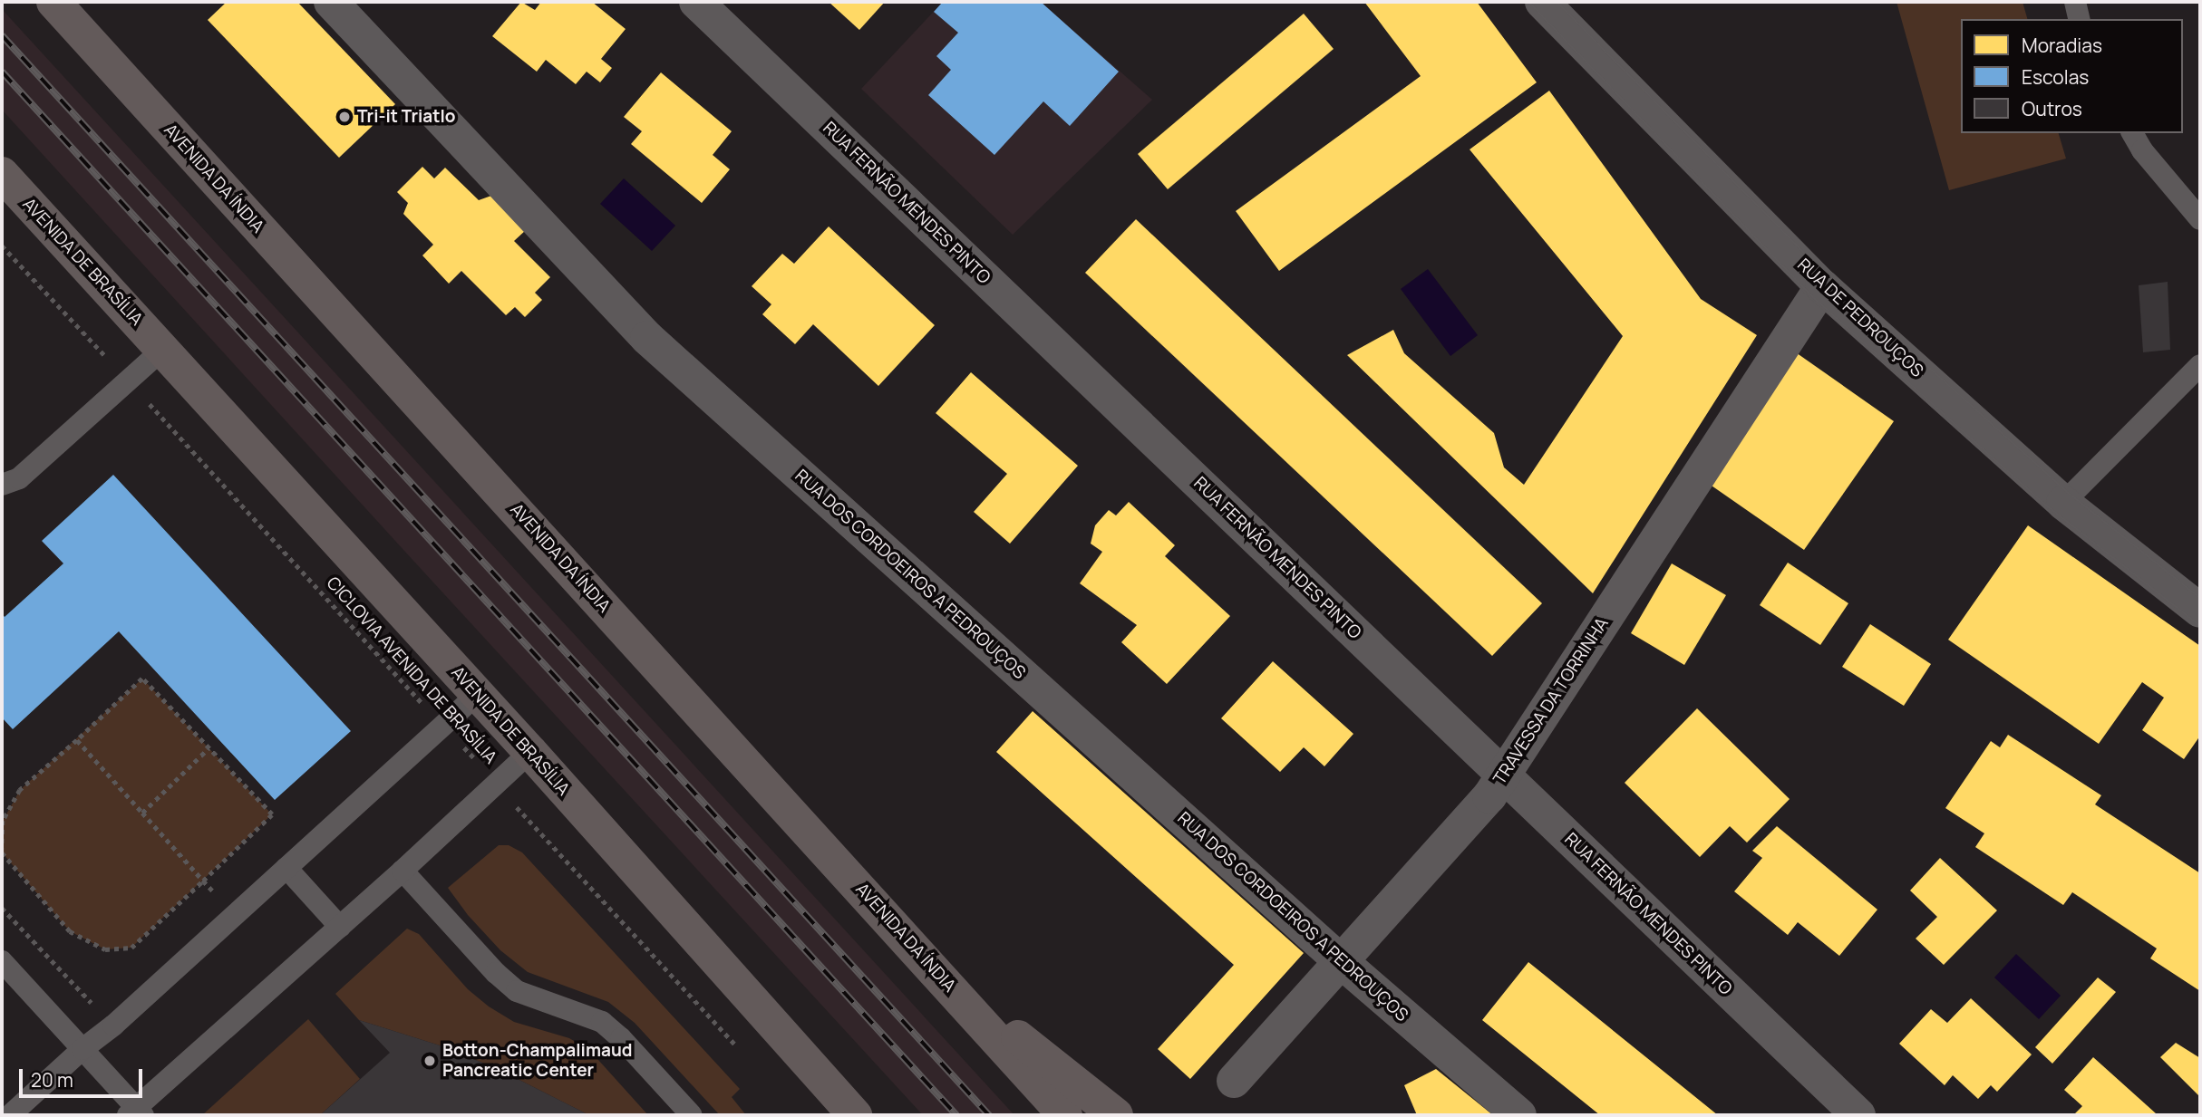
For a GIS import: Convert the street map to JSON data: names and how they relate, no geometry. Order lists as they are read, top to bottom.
{
  "streets": {
    "main road": ["AVENIDA DA ÍNDIA", "AVENIDA DE BRASÍLIA"],
    "street": [
      "RUA FERNÃO MENDES PINTO",
      "RUA DE PEDROUÇOS",
      "RUA DOS CORDOEIROS A PEDROUÇOS",
      "TRAVESSA DA TORRINHA"
    ],
    "path": ["CICLOVIA AVENIDA DE BRASÍLIA"]
  },
  "crossings": [
    ["RUA FERNÃO MENDES PINTO", "TRAVESSA DA TORRINHA"],
    ["RUA DE PEDROUÇOS", "TRAVESSA DA TORRINHA"],
    ["RUA DOS CORDOEIROS A PEDROUÇOS", "TRAVESSA DA TORRINHA"]
  ],
  "places": ["Tri-it Triatlo", "Botton-Champalimaud Pancreatic Center"],
  "legend": ["Moradias", "Escolas", "Outros"],
  "scale_bar": "20 m"
}
